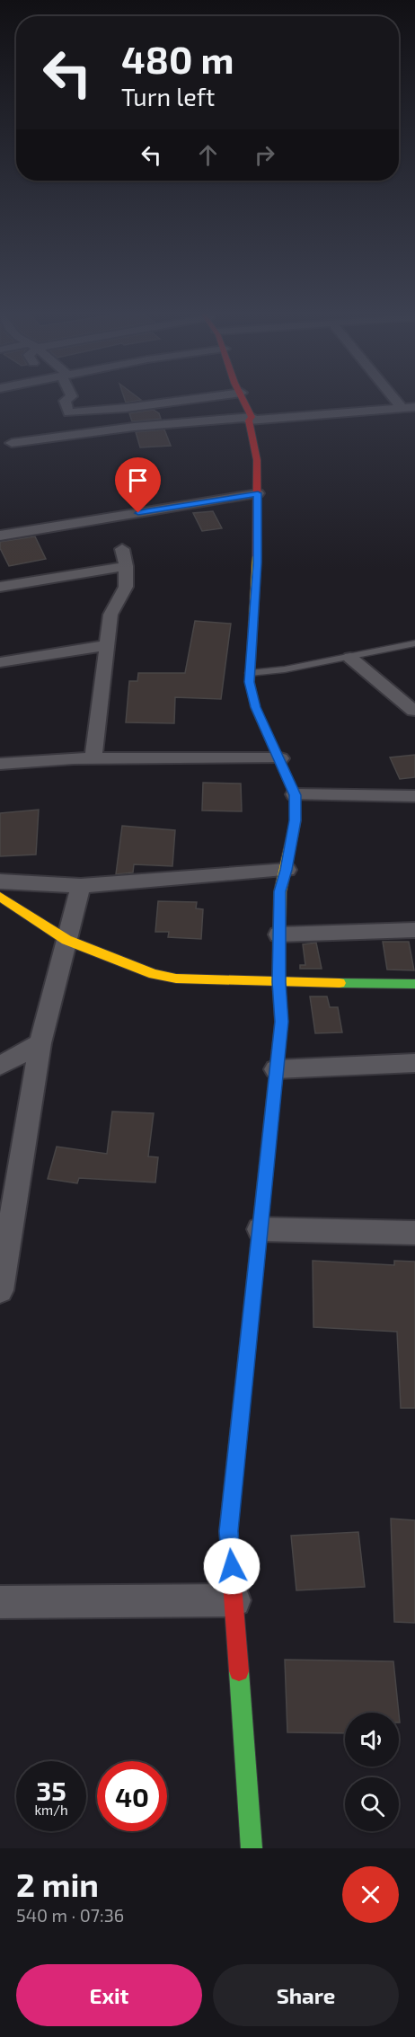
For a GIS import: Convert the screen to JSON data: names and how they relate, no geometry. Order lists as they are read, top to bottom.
{
  "page": {
    "turn": ["480 m", "Turn left"],
    "speed": "35 km/h",
    "limit": "40",
    "heading": ["2 min", "540 m · 07:36"],
    "buttons": ["Exit", "Share"]
  }
}
